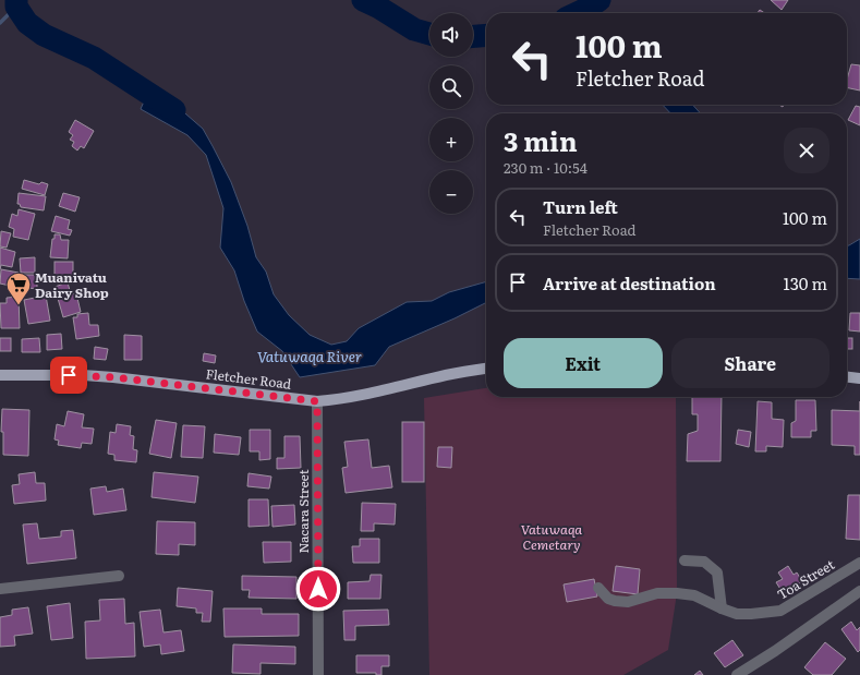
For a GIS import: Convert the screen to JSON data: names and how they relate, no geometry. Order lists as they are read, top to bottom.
{
  "streets": {
    "main road": ["Fletcher Road"],
    "street": ["Nacara Street", "Toa Street"]
  },
  "crossings": [
    ["Fletcher Road", "Nacara Street"]
  ],
  "water": ["Vatuwaqa River"],
  "parks": ["Vatuwaqa Cemetary"],
  "places": {
    "supermarket": ["Muanivatu Dairy Shop"]
  },
  "page": {
    "map_buttons": ["+", "−"],
    "turn": ["100 m", "Fletcher Road"],
    "heading": ["3 min", "230 m · 10:54"],
    "list": [
      {
        "name": "Turn left",
        "note": "Fletcher Road",
        "value": "100 m"
      },
      {
        "name": "Arrive at destination",
        "value": "130 m"
      }
    ],
    "buttons": ["Exit", "Share"]
  }
}
